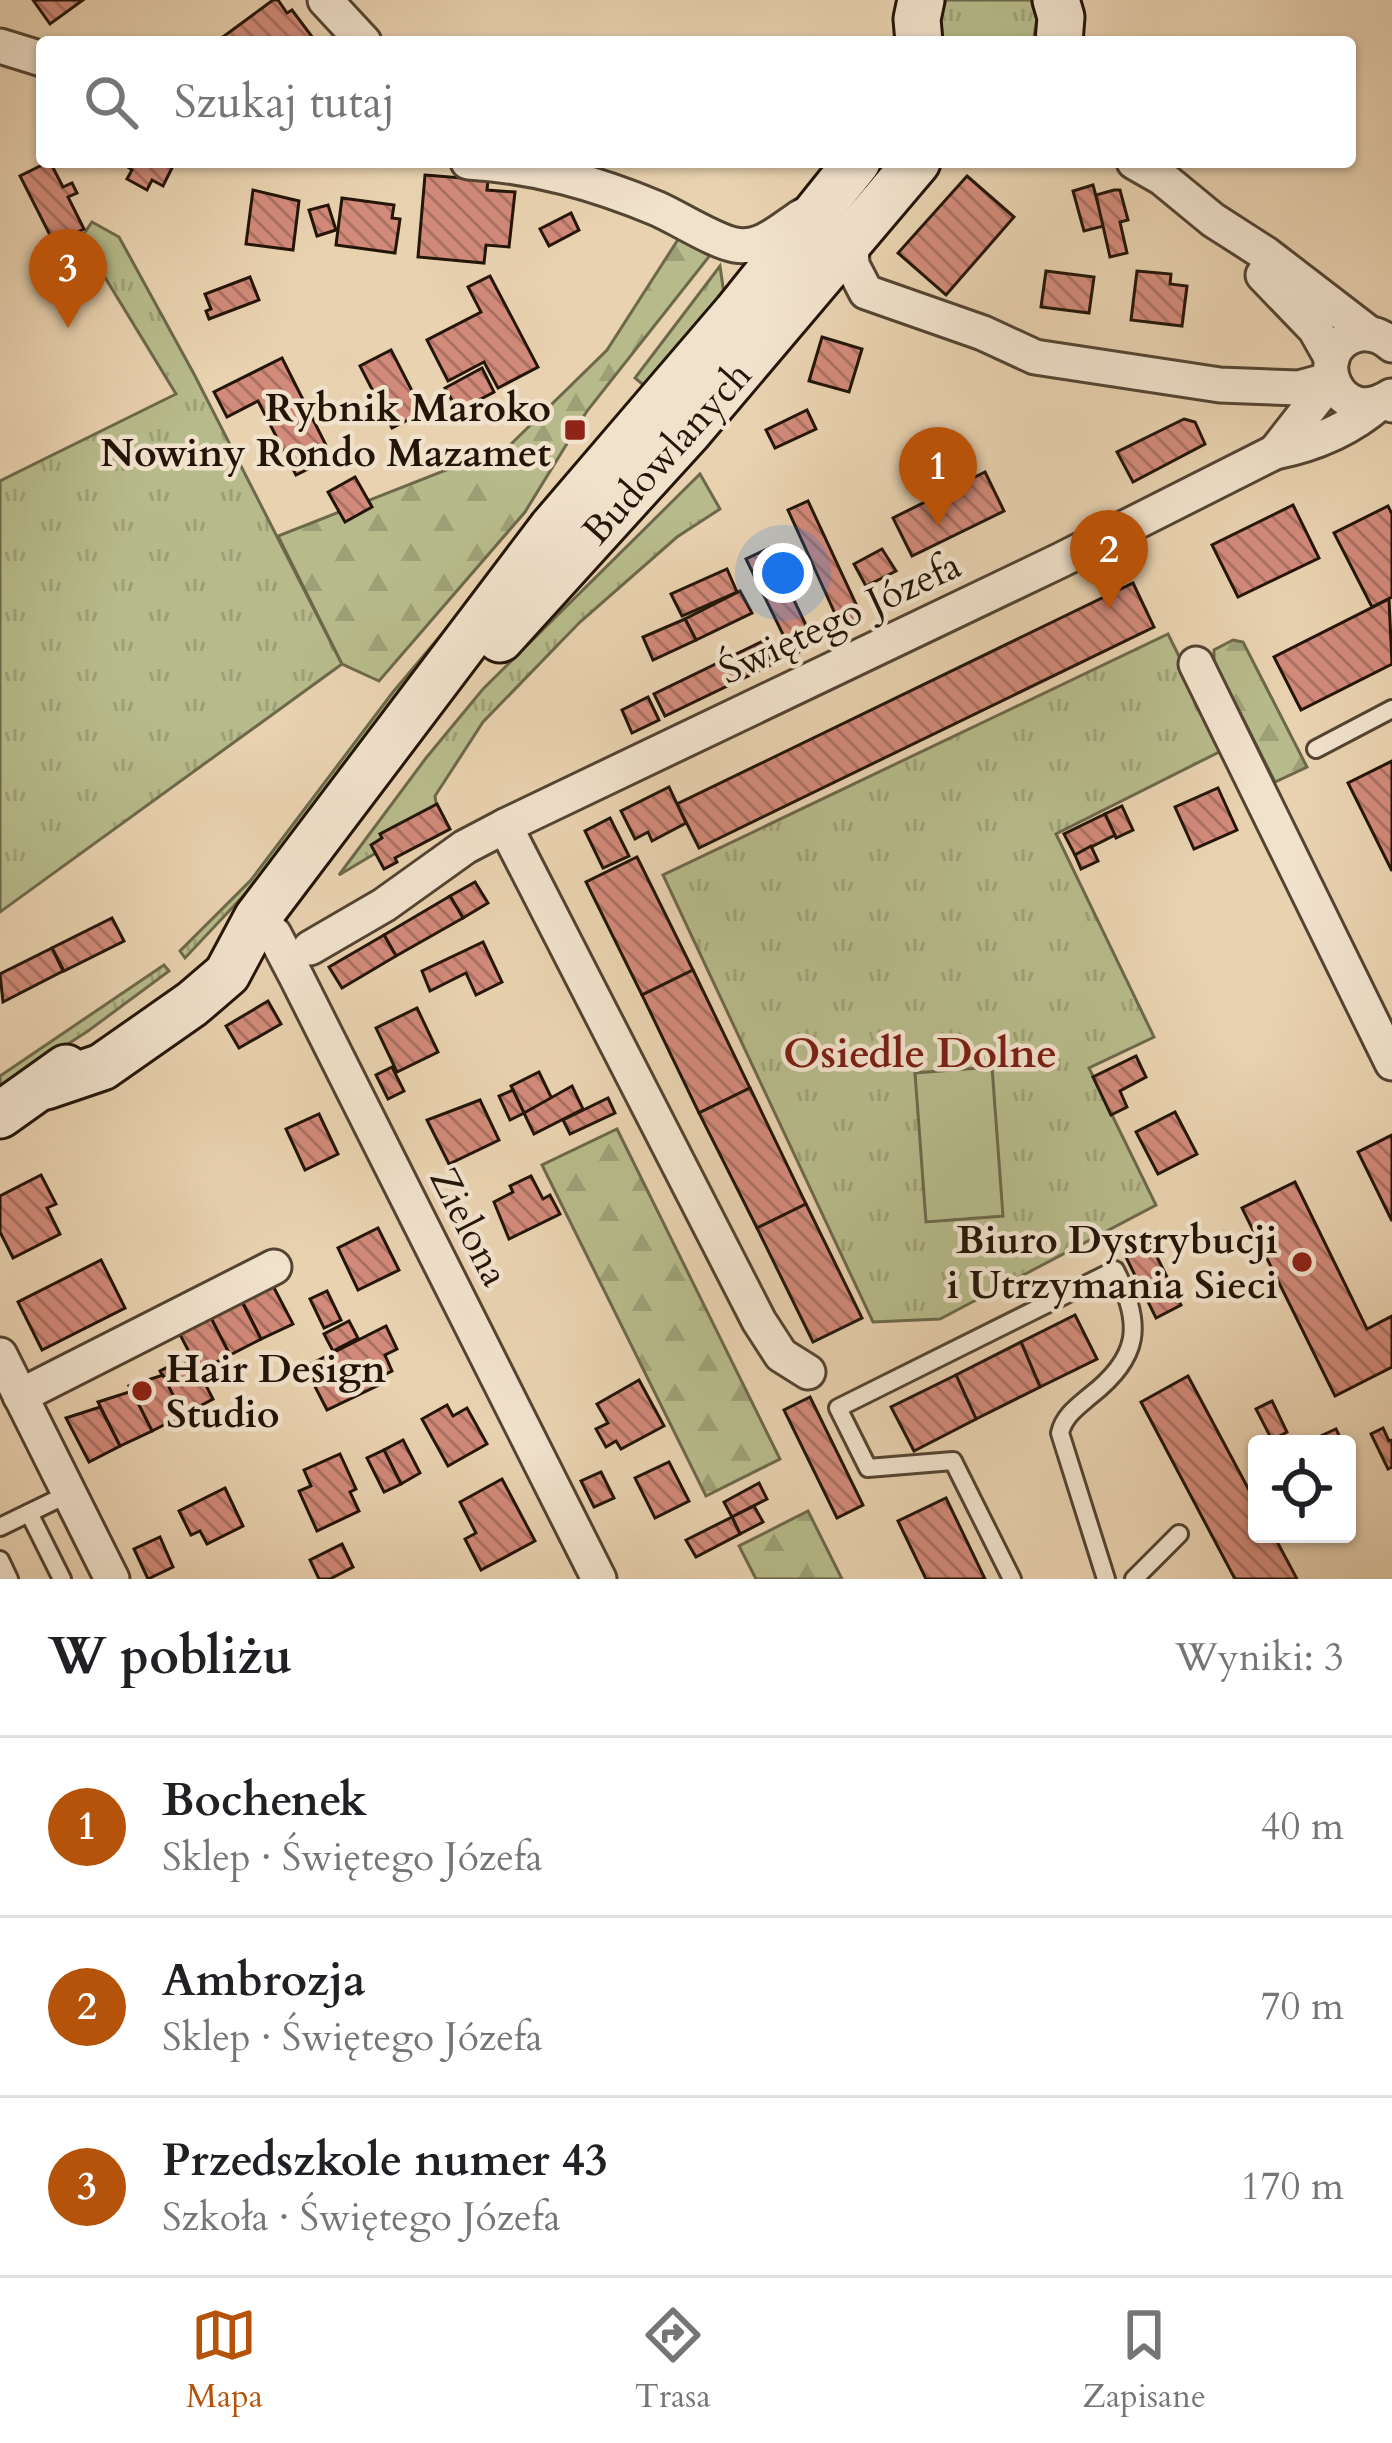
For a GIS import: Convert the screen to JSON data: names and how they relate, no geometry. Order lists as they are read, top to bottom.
{
  "streets": {
    "street": ["Budowlanych", "Świętego Józefa", "Zielona"]
  },
  "crossings": [
    ["Budowlanych", "Zielona"]
  ],
  "districts": ["Osiedle Dolne"],
  "places": {
    "transit": ["Rybnik Maroko Nowiny Rondo Mazamet"],
    "other": ["Biuro Dystrybucji i Utrzymania Sieci", "Hair Design Studio"]
  },
  "page": {
    "search": "Szukaj tutaj",
    "pins": ["3", "1", "2"],
    "heading": ["W pobliżu", "Wyniki: 3"],
    "list": [
      {
        "mark": "1",
        "name": "Bochenek",
        "note": "Sklep · Świętego Józefa",
        "value": "40 m"
      },
      {
        "mark": "2",
        "name": "Ambrozja",
        "note": "Sklep · Świętego Józefa",
        "value": "70 m"
      },
      {
        "mark": "3",
        "name": "Przedszkole numer 43",
        "note": "Szkoła · Świętego Józefa",
        "value": "170 m"
      }
    ],
    "nav": ["Mapa", "Trasa", "Zapisane"]
  }
}
